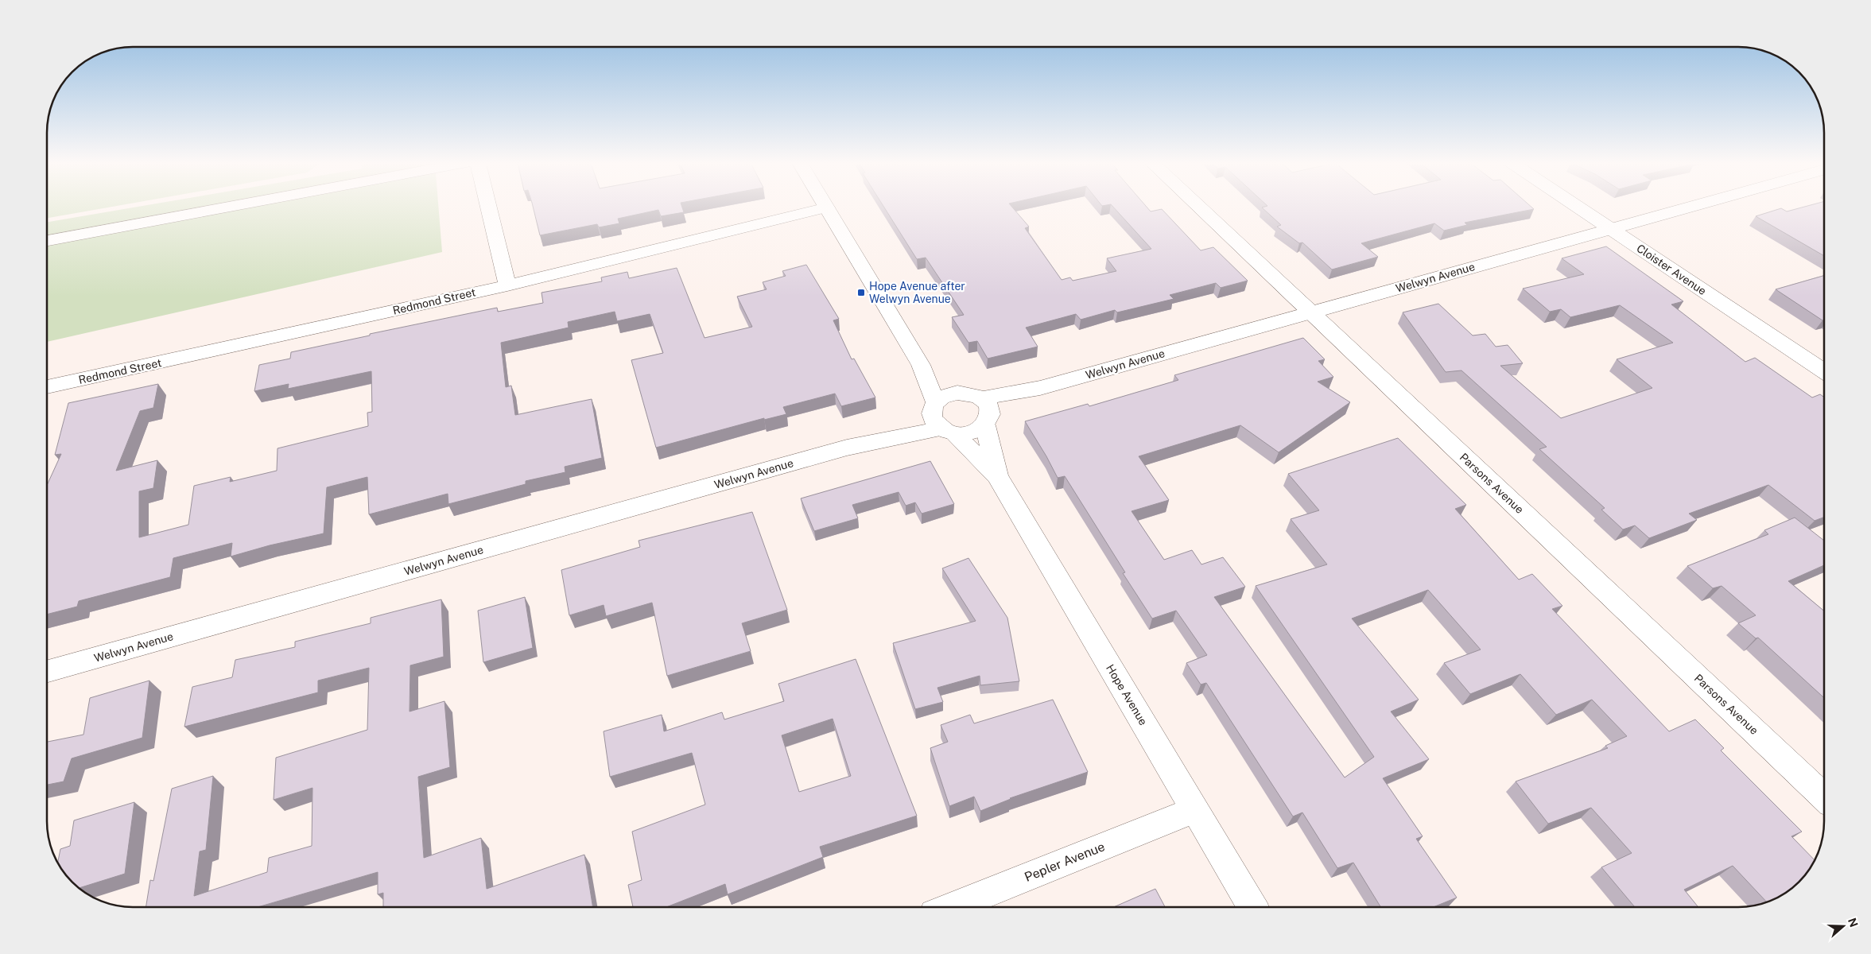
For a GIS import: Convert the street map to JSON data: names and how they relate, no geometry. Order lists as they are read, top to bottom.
{
  "streets": {
    "street": [
      "Cloister Avenue",
      "Welwyn Avenue",
      "Redmond Street",
      "Parsons Avenue",
      "Hope Avenue",
      "Pepler Avenue"
    ]
  },
  "crossings": [
    ["Cloister Avenue", "Welwyn Avenue"],
    ["Welwyn Avenue", "Parsons Avenue"],
    ["Welwyn Avenue", "Hope Avenue"],
    ["Redmond Street", "Hope Avenue"],
    ["Hope Avenue", "Pepler Avenue"]
  ],
  "places": {
    "transit": ["Hope Avenue after Welwyn Avenue"]
  },
  "north": "right"
}
